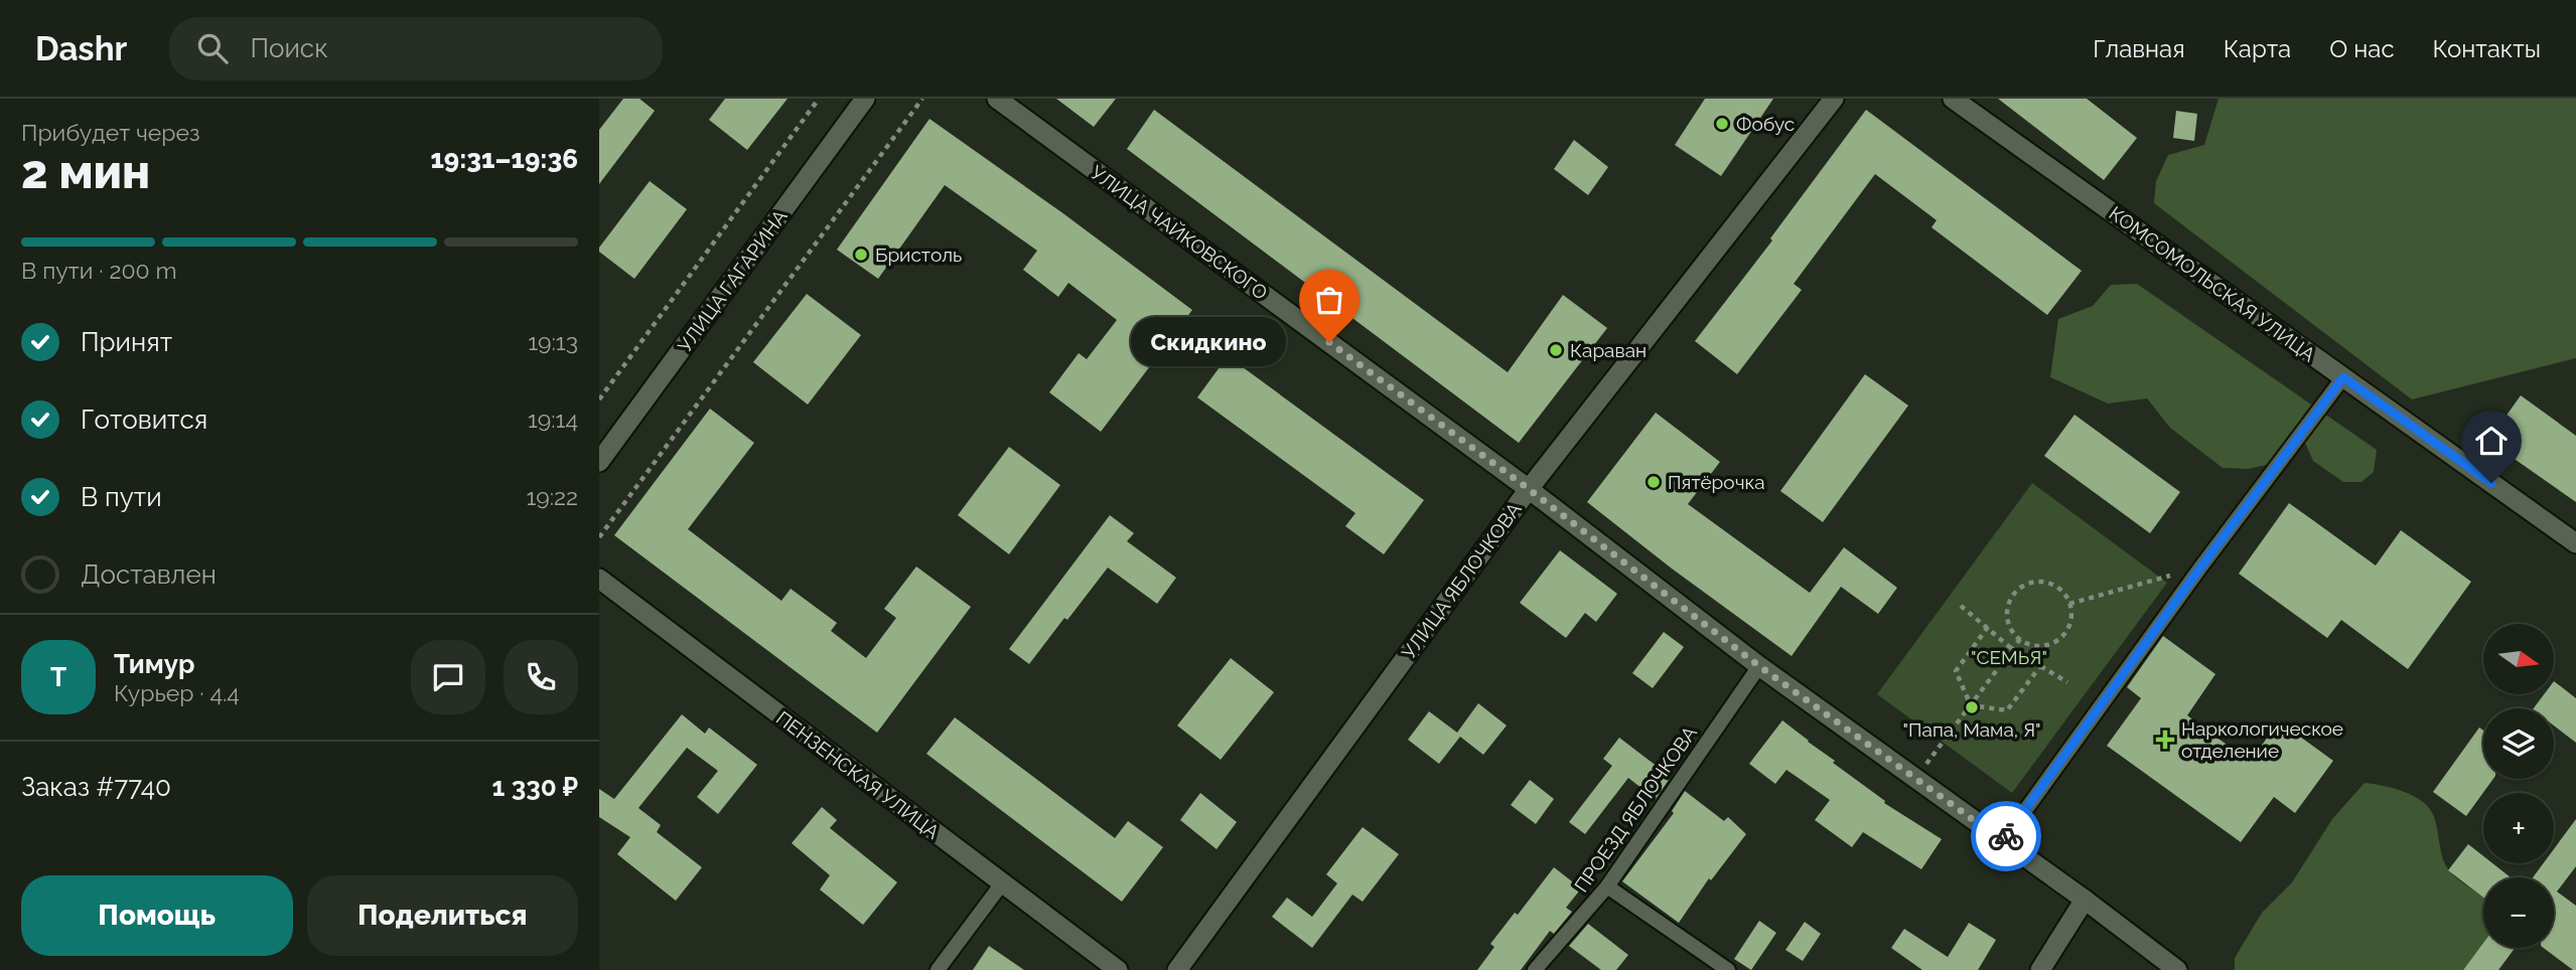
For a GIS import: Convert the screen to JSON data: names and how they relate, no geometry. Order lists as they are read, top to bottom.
{
  "streets": {
    "street": [
      "УЛИЦА ЧАЙКОВСКОГО",
      "УЛИЦА ГАГАРИНА",
      "КОМСОМОЛЬСКАЯ УЛИЦА",
      "УЛИЦА ЯБЛОЧКОВА",
      "ПЕНЗЕНСКАЯ УЛИЦА"
    ],
    "lane": ["ПРОЕЗД ЯБЛОЧКОВА"]
  },
  "crossings": [
    ["УЛИЦА ЧАЙКОВСКОГО", "УЛИЦА ЯБЛОЧКОВА"],
    ["УЛИЦА ЧАЙКОВСКОГО", "ПРОЕЗД ЯБЛОЧКОВА"]
  ],
  "parks": ["\"СЕМЬЯ\""],
  "places": {
    "other": [
      "Фобус",
      "Бристоль",
      "Скидкино",
      "Караван",
      "Пятёрочка",
      "\"Папа, Мама, Я\""
    ],
    "health": ["Наркологическое отделение"]
  },
  "north": "right",
  "page": {
    "header": "Dashr",
    "search": "Поиск",
    "nav": [
      "Главная",
      "Карта",
      "О нас",
      "Контакты"
    ],
    "heading": ["2 мин", "Прибудет через", "19:31–19:36"],
    "panel": [
      "Тимур",
      "Курьер · 4.4",
      "Заказ #7740",
      "1 330 ₽"
    ],
    "bar": "В пути · 200 m",
    "list": [
      ["Принят", "19:13"],
      ["Готовится", "19:14"],
      ["В пути", "19:22"],
      "Доставлен"
    ],
    "bubble": "Скидкино",
    "map_buttons": ["+", "−"],
    "round": "Т",
    "buttons": ["Помощь", "Поделиться"]
  }
}
